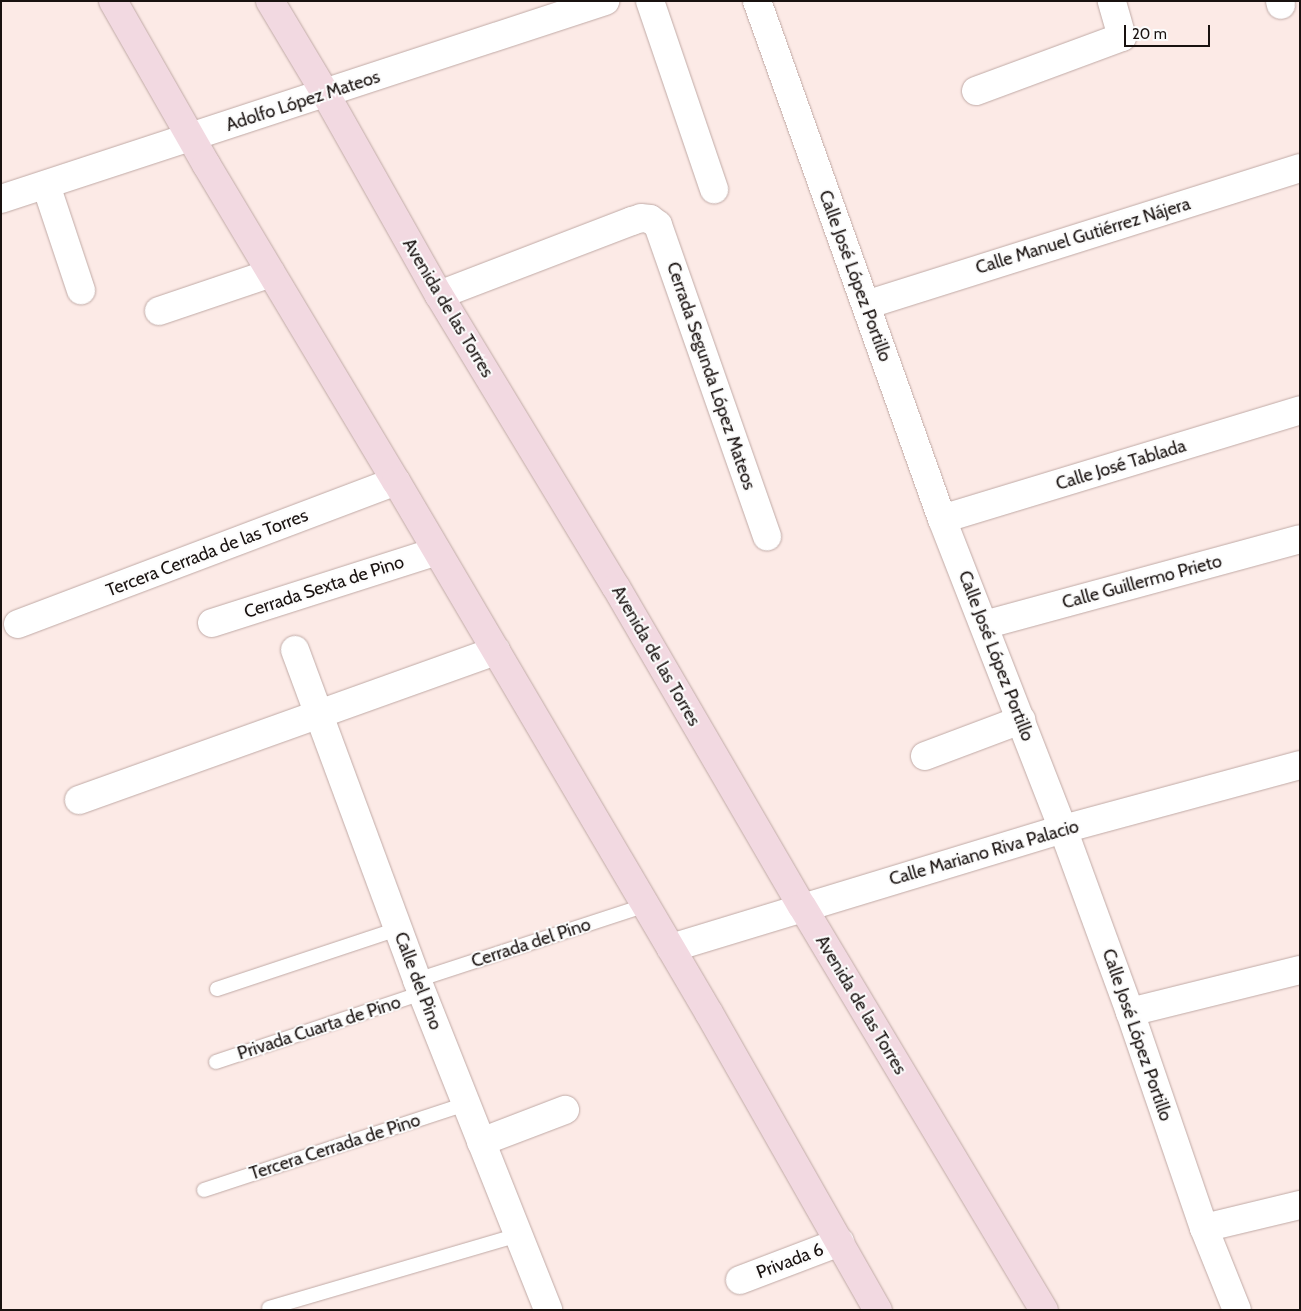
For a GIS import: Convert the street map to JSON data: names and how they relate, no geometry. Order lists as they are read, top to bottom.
{
  "streets": {
    "main road": ["Avenida de las Torres"],
    "street": [
      "Adolfo López Mateos",
      "Calle Manuel Gutiérrez Nájera",
      "Calle José López Portillo",
      "Cerrada Segunda López Mateos",
      "Calle José Tablada",
      "Tercera Cerrada de las Torres",
      "Calle Guillermo Prieto",
      "Cerrada Sexta de Pino",
      "Calle Mariano Riva Palacio",
      "Calle del Pino",
      "Privada 6"
    ],
    "lane": ["Cerrada del Pino", "Privada Cuarta de Pino", "Tercera Cerrada de Pino"]
  },
  "crossings": [
    ["Adolfo López Mateos", "Avenida de las Torres"],
    ["Calle Manuel Gutiérrez Nájera", "Calle José López Portillo"],
    ["Calle José López Portillo", "Calle José Tablada"],
    ["Calle José López Portillo", "Calle Guillermo Prieto"],
    ["Calle José López Portillo", "Calle Mariano Riva Palacio"],
    ["Avenida de las Torres", "Cerrada Segunda López Mateos"],
    ["Avenida de las Torres", "Calle Mariano Riva Palacio"],
    ["Cerrada del Pino", "Calle del Pino"],
    ["Cerrada del Pino", "Privada Cuarta de Pino"],
    ["Calle del Pino", "Privada Cuarta de Pino"],
    ["Calle del Pino", "Tercera Cerrada de Pino"]
  ],
  "scale_bar": "20 m"
}
